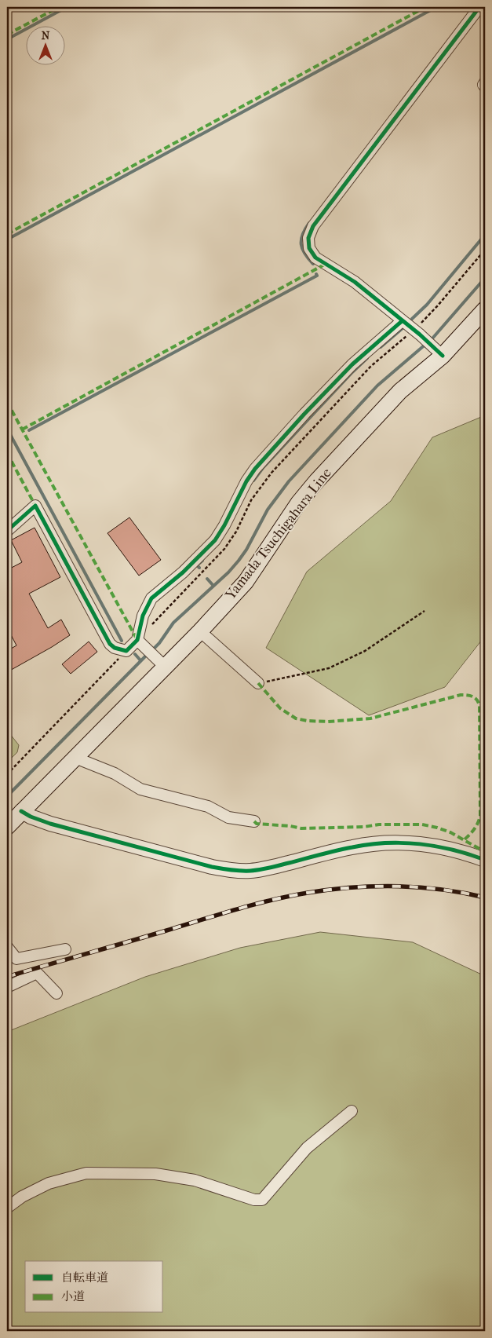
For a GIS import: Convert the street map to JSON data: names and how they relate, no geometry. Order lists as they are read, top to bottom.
{
  "streets": {
    "main road": ["Yamada Tsuchigahara Line"]
  },
  "legend": ["自転車道", "小道"],
  "north": "top"
}
